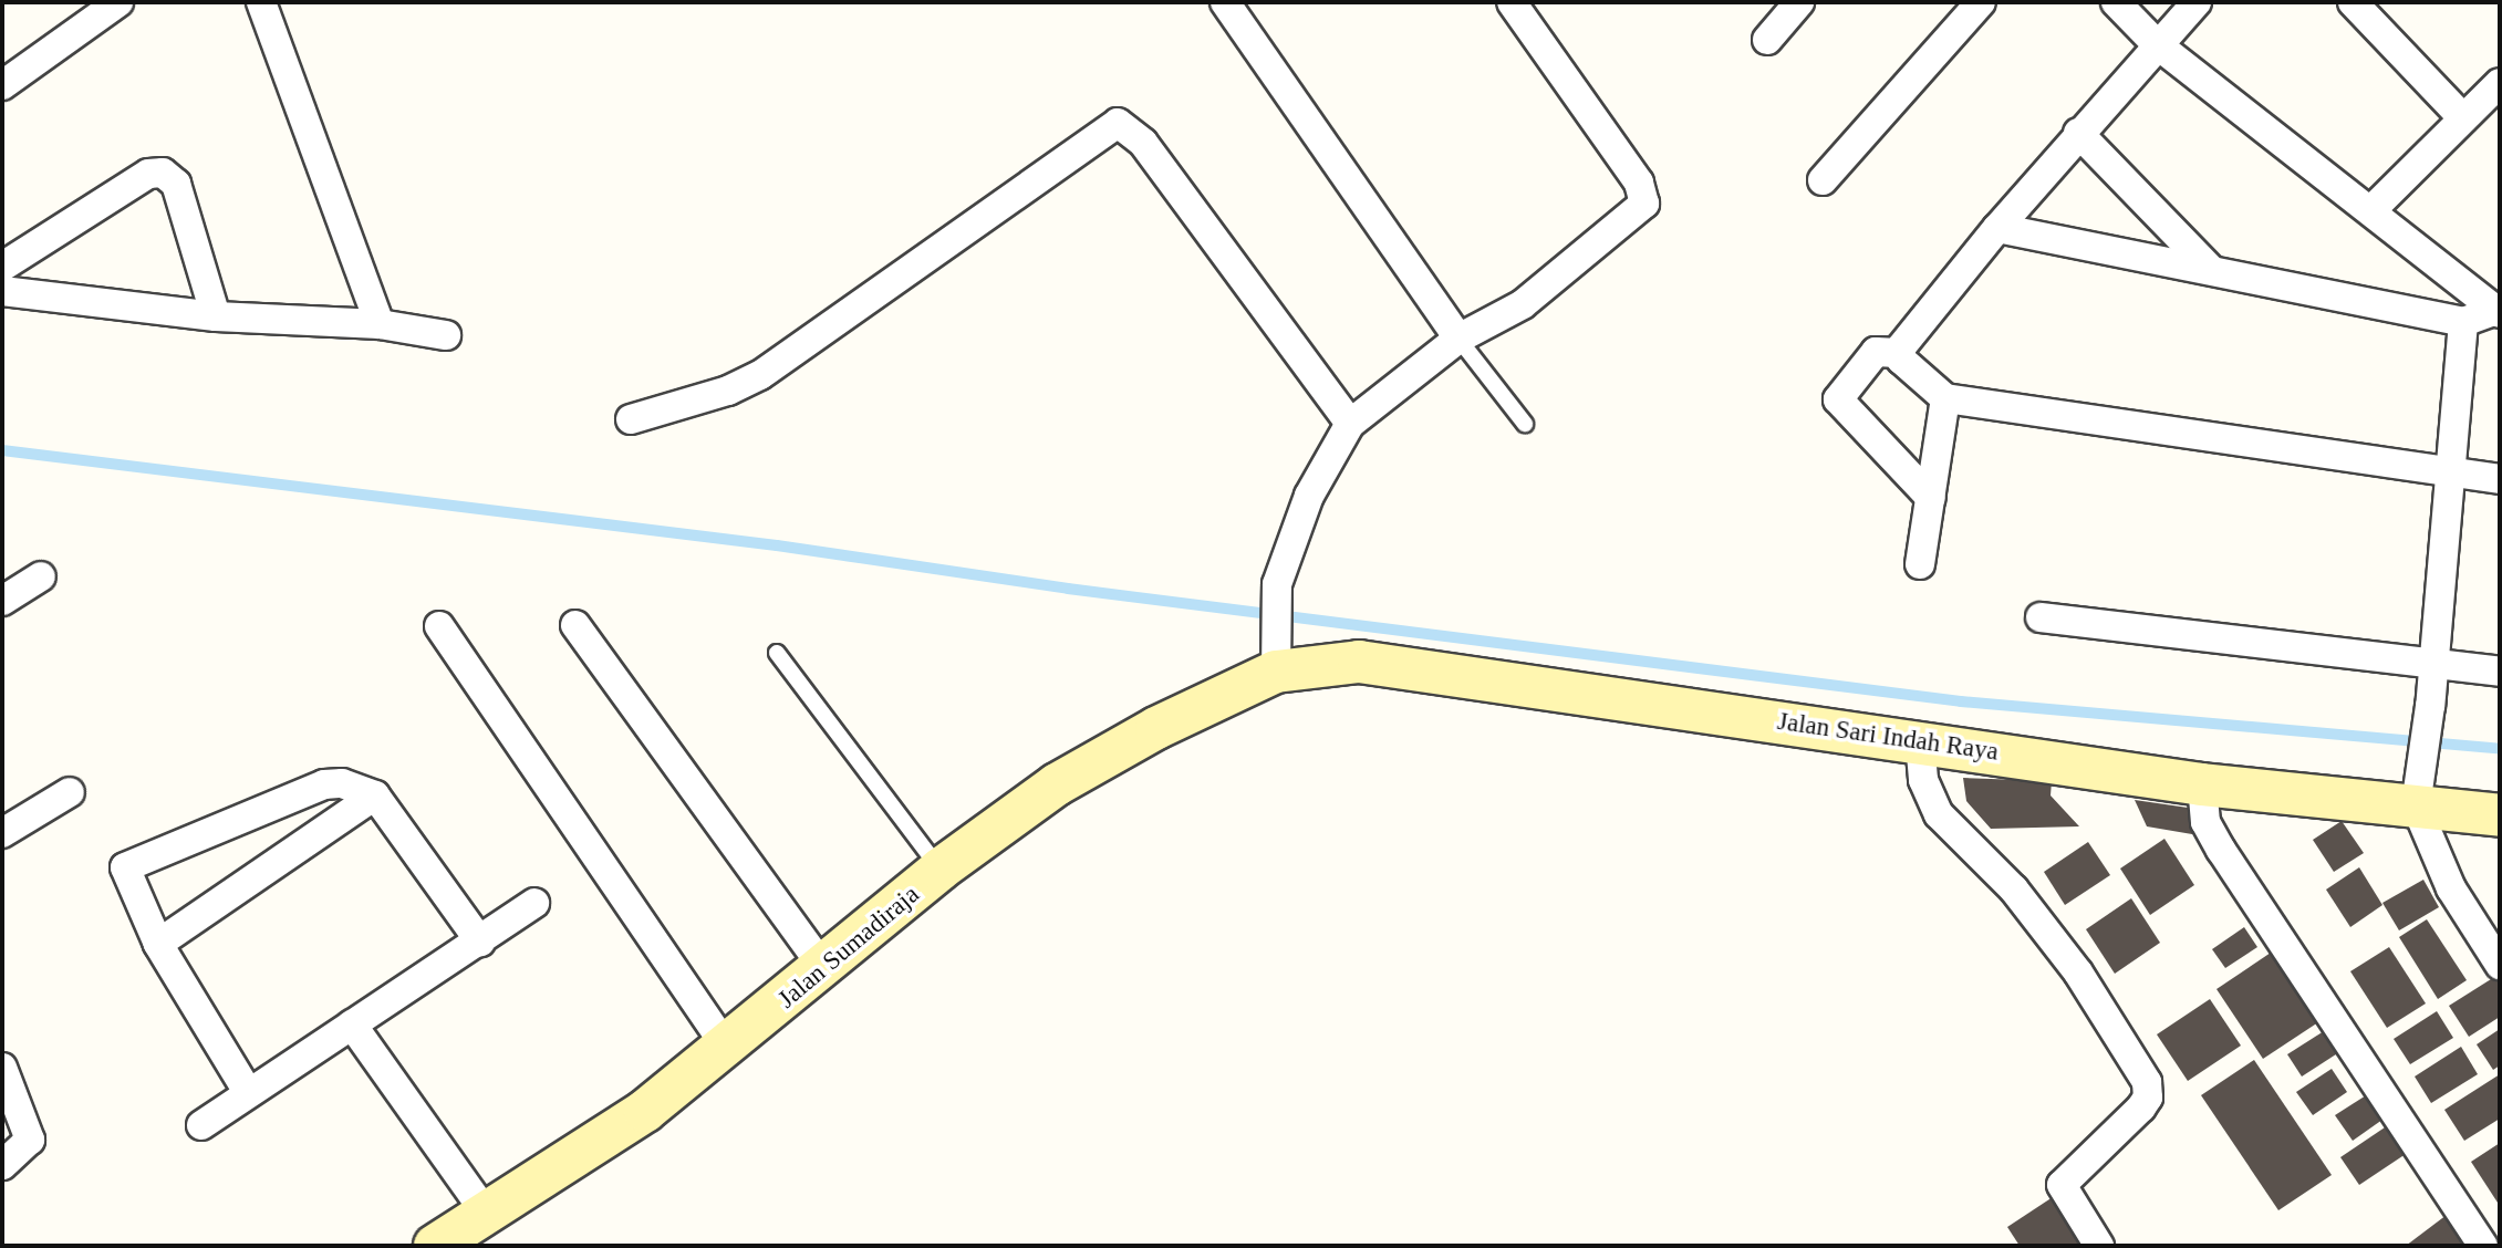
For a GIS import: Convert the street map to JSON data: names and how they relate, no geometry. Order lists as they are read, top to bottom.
{
  "streets": {
    "street": ["Jalan Sari Indah Raya", "Jalan Sumadiraja"]
  },
  "crossings": [
    ["Jalan Sari Indah Raya", "Jalan Sumadiraja"]
  ]
}
